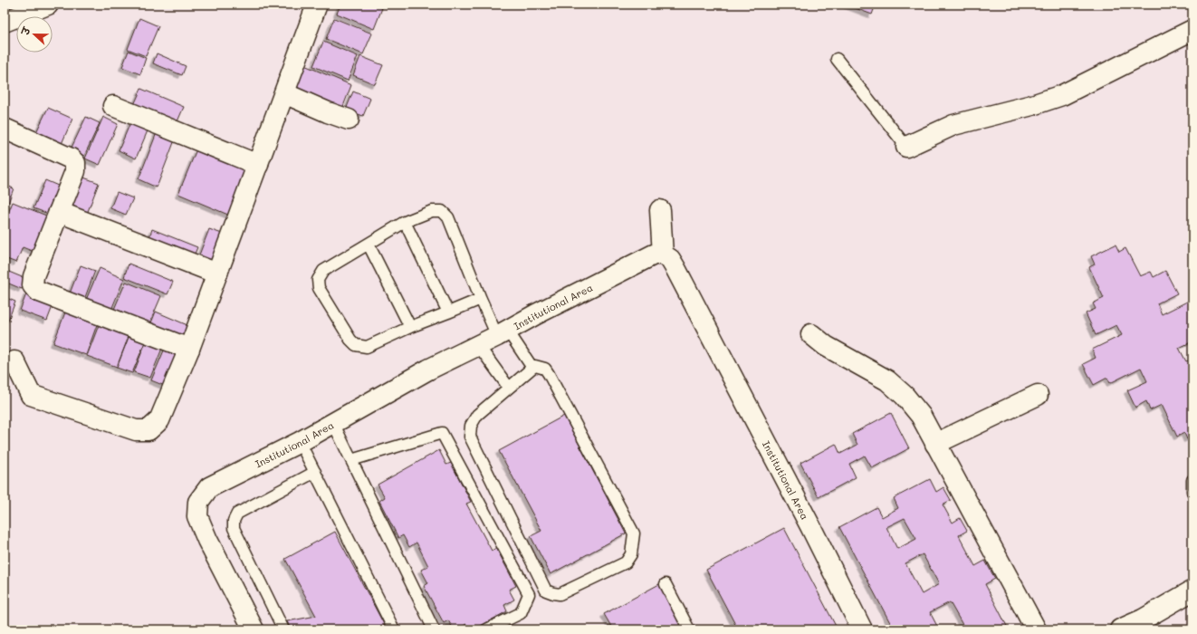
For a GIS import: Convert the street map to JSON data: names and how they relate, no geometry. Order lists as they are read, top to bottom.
{
  "streets": {
    "street": ["Institutional Area"]
  },
  "north": "left"
}
